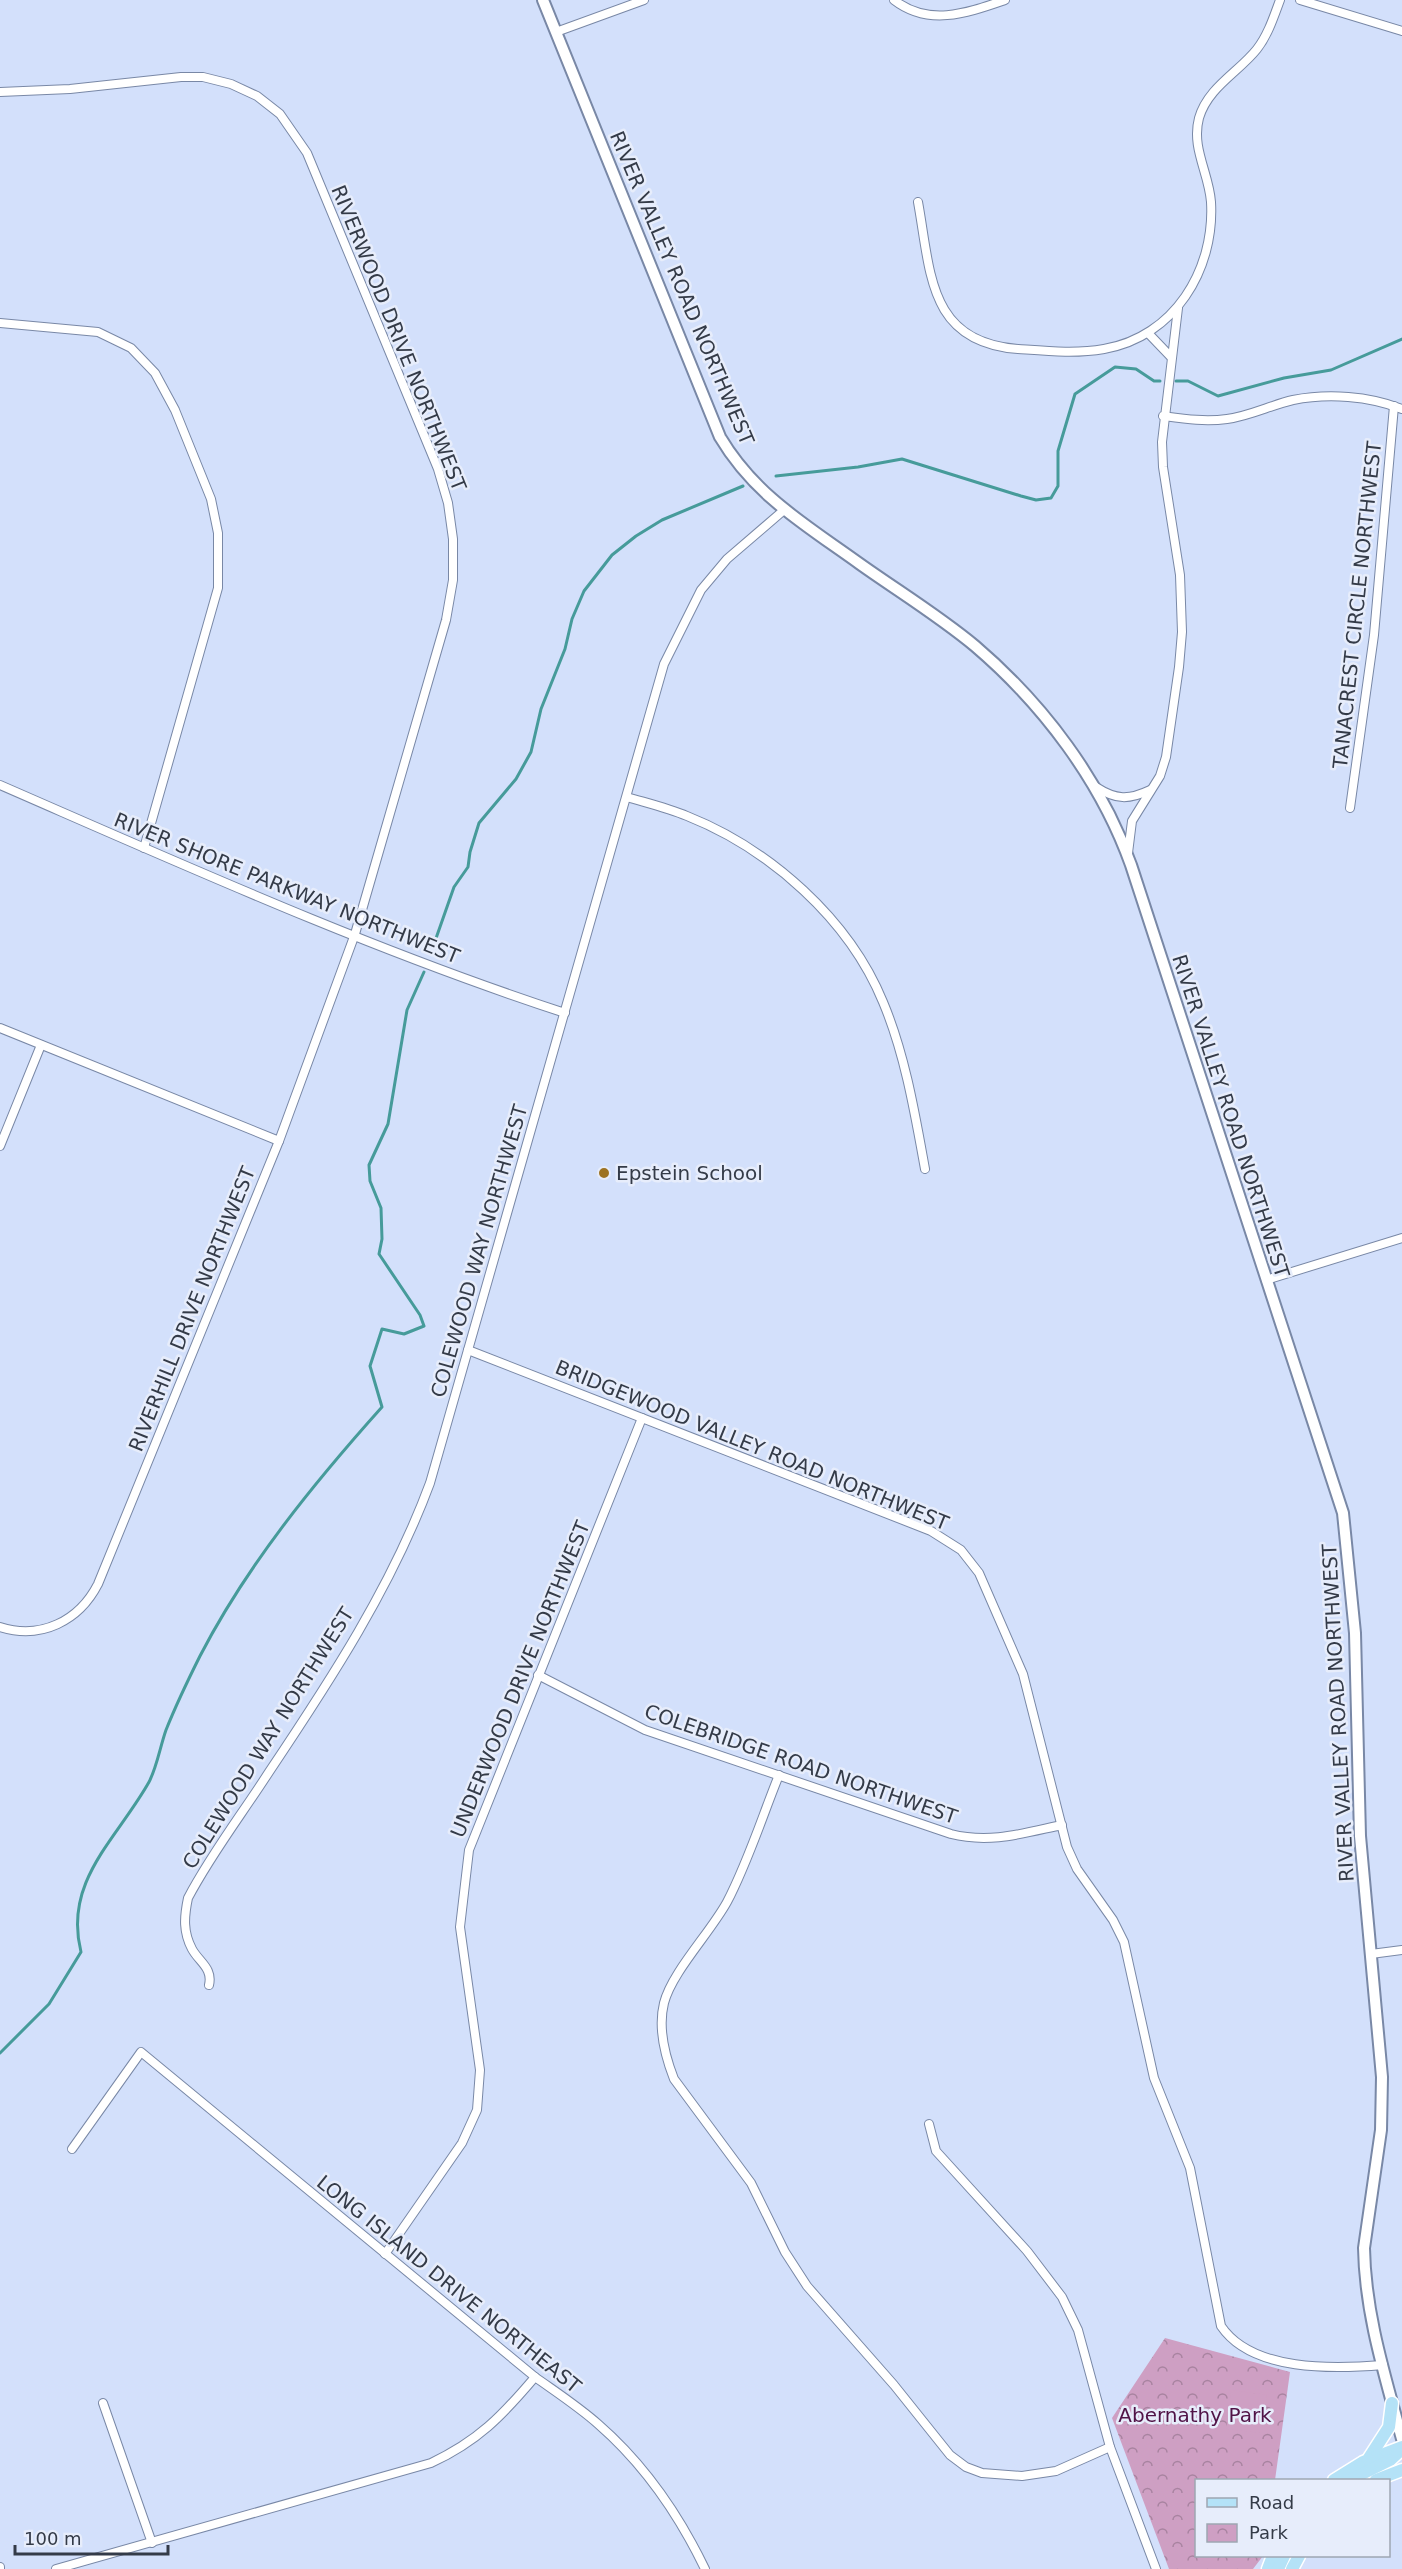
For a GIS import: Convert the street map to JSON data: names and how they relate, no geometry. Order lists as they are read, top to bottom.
{
  "streets": {
    "street": [
      "RIVER VALLEY ROAD NORTHWEST",
      "RIVERWOOD DRIVE NORTHWEST",
      "TANACREST CIRCLE NORTHWEST",
      "RIVER SHORE PARKWAY NORTHWEST",
      "COLEWOOD WAY NORTHWEST",
      "RIVERHILL DRIVE NORTHWEST",
      "BRIDGEWOOD VALLEY ROAD NORTHWEST",
      "UNDERWOOD DRIVE NORTHWEST",
      "COLEBRIDGE ROAD NORTHWEST",
      "LONG ISLAND DRIVE NORTHEAST"
    ]
  },
  "crossings": [
    ["RIVER VALLEY ROAD NORTHWEST", "COLEWOOD WAY NORTHWEST"],
    ["RIVER VALLEY ROAD NORTHWEST", "BRIDGEWOOD VALLEY ROAD NORTHWEST"],
    ["RIVERWOOD DRIVE NORTHWEST", "RIVER SHORE PARKWAY NORTHWEST"],
    ["RIVERWOOD DRIVE NORTHWEST", "RIVERHILL DRIVE NORTHWEST"],
    ["RIVER SHORE PARKWAY NORTHWEST", "COLEWOOD WAY NORTHWEST"],
    ["RIVER SHORE PARKWAY NORTHWEST", "RIVERHILL DRIVE NORTHWEST"],
    ["COLEWOOD WAY NORTHWEST", "BRIDGEWOOD VALLEY ROAD NORTHWEST"],
    ["BRIDGEWOOD VALLEY ROAD NORTHWEST", "UNDERWOOD DRIVE NORTHWEST"],
    ["BRIDGEWOOD VALLEY ROAD NORTHWEST", "COLEBRIDGE ROAD NORTHWEST"],
    ["UNDERWOOD DRIVE NORTHWEST", "COLEBRIDGE ROAD NORTHWEST"],
    ["UNDERWOOD DRIVE NORTHWEST", "LONG ISLAND DRIVE NORTHEAST"]
  ],
  "parks": ["Abernathy Park"],
  "places": ["Epstein School"],
  "legend": ["Road", "Park"],
  "scale_bar": "100 m"
}
